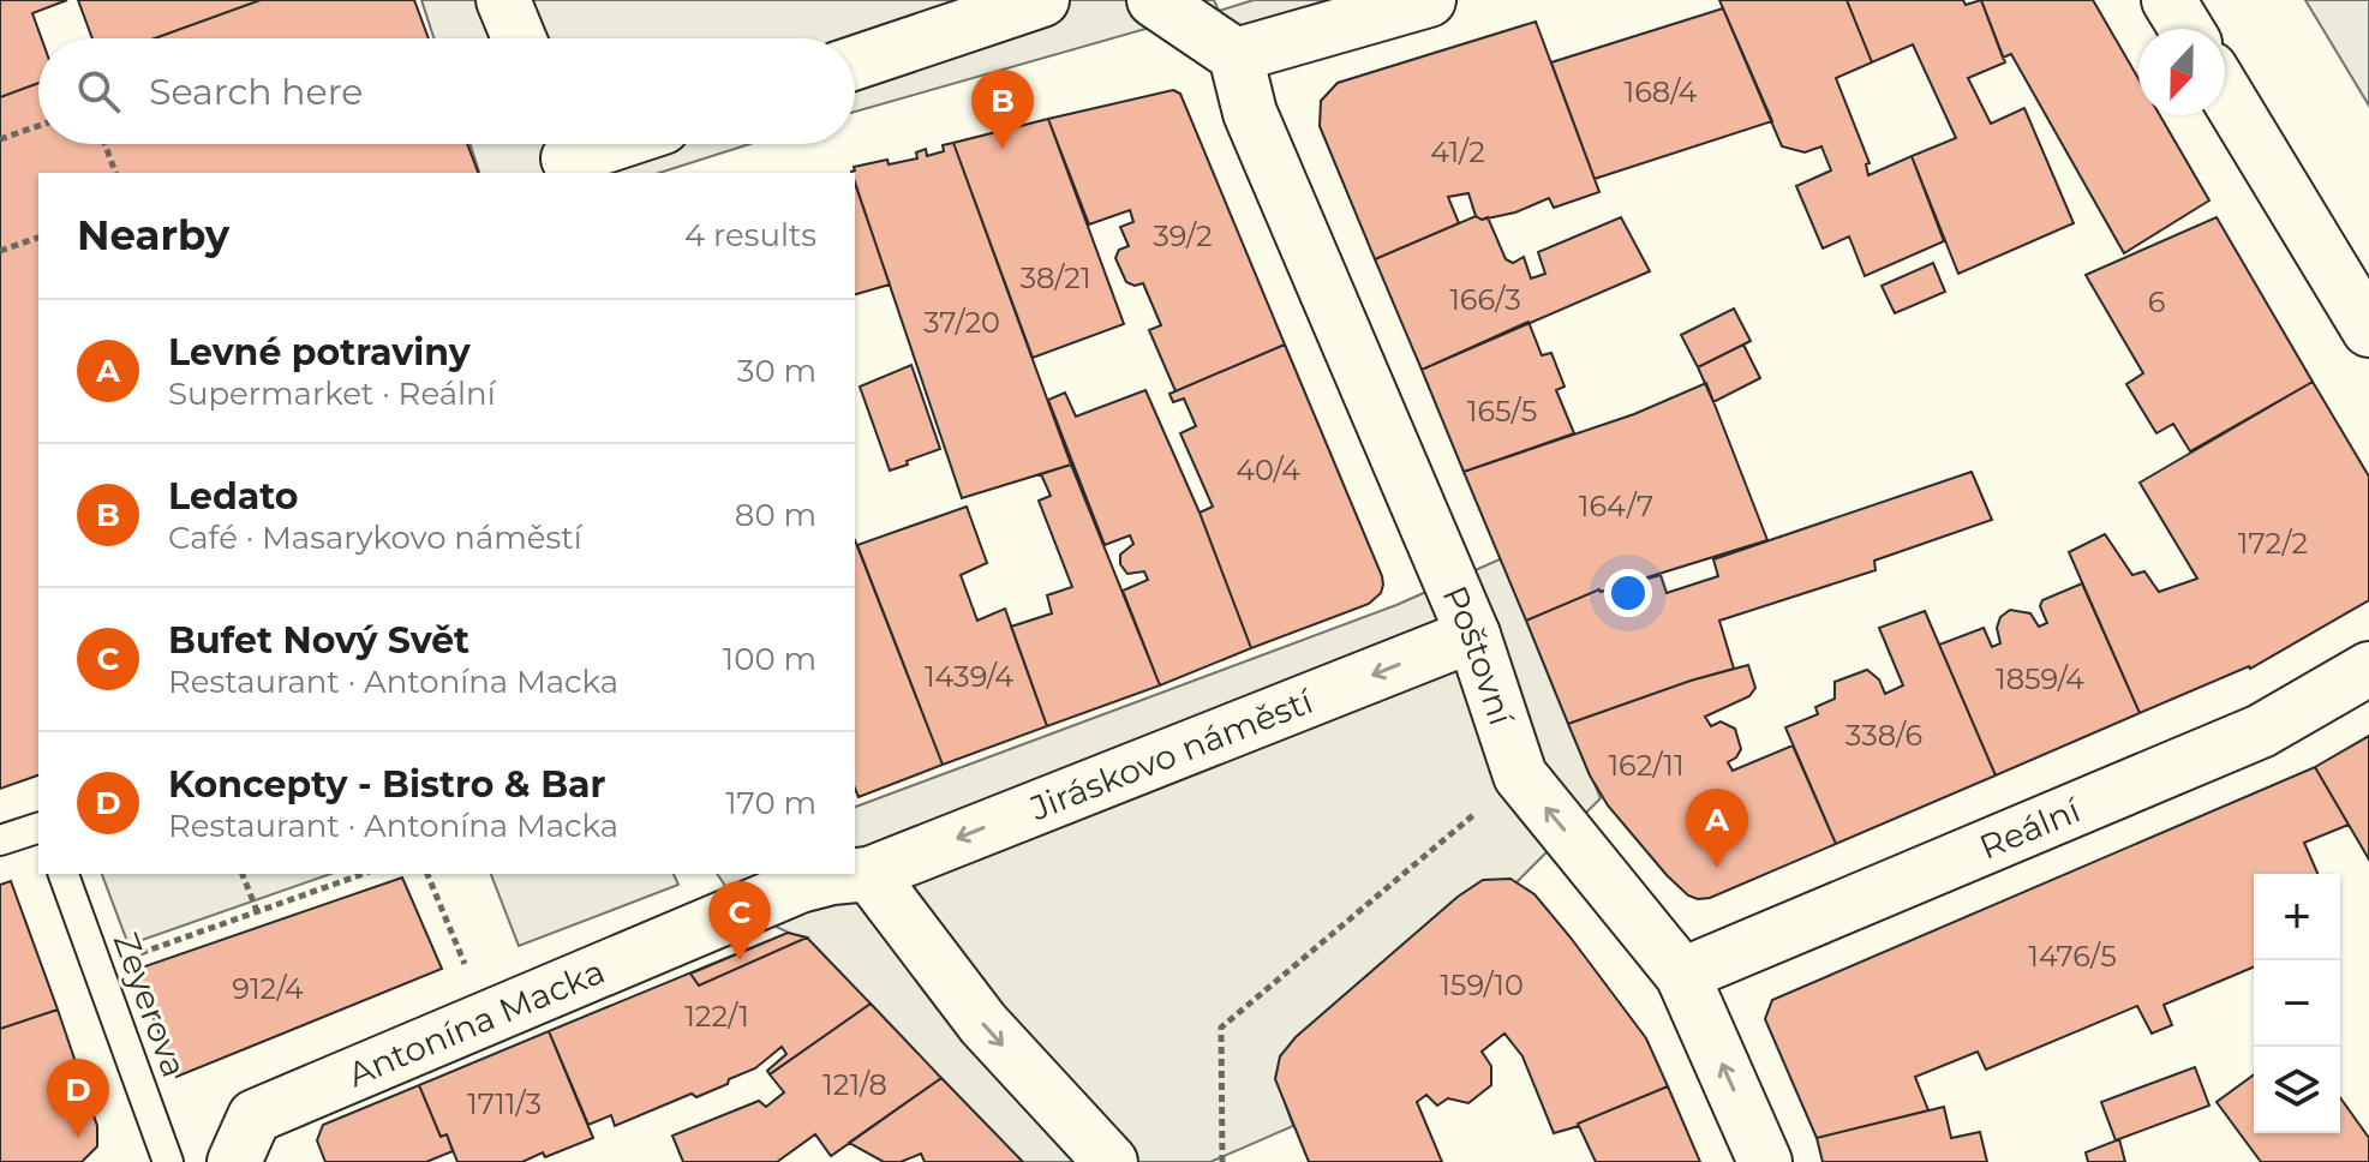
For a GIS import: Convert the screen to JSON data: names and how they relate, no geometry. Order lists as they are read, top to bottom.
{
  "streets": {
    "street": [
      "Poštovní",
      "Jiráskovo náměstí",
      "Reální",
      "Antonína Macka"
    ],
    "lane": ["Zeyerova"]
  },
  "crossings": [
    ["Poštovní", "Jiráskovo náměstí"],
    ["Poštovní", "Reální"],
    ["Jiráskovo náměstí", "Antonína Macka"]
  ],
  "one_way": ["Poštovní", "Jiráskovo náměstí"],
  "house_numbers": [
    "168/4",
    "41/2",
    "39/2",
    "38/21",
    "166/3",
    "6",
    "37/20",
    "165/5",
    "40/4",
    "164/7",
    "172/2",
    "1439/4",
    "1859/4",
    "338/6",
    "162/11",
    "1476/5",
    "159/10",
    "912/4",
    "122/1",
    "121/8",
    "1711/3"
  ],
  "north": "bottom",
  "page": {
    "search": "Search here",
    "pins": [
      "B",
      "A",
      "C",
      "D"
    ],
    "heading": ["Nearby", "4 results"],
    "list": [
      {
        "mark": "A",
        "name": "Levné potraviny",
        "note": "Supermarket · Reální",
        "value": "30 m"
      },
      {
        "mark": "B",
        "name": "Ledato",
        "note": "Café · Masarykovo náměstí",
        "value": "80 m"
      },
      {
        "mark": "C",
        "name": "Bufet Nový Svět",
        "note": "Restaurant · Antonína Macka",
        "value": "100 m"
      },
      {
        "mark": "D",
        "name": "Koncepty - Bistro & Bar",
        "note": "Restaurant · Antonína Macka",
        "value": "170 m"
      }
    ],
    "map_buttons": ["+", "−"]
  }
}
